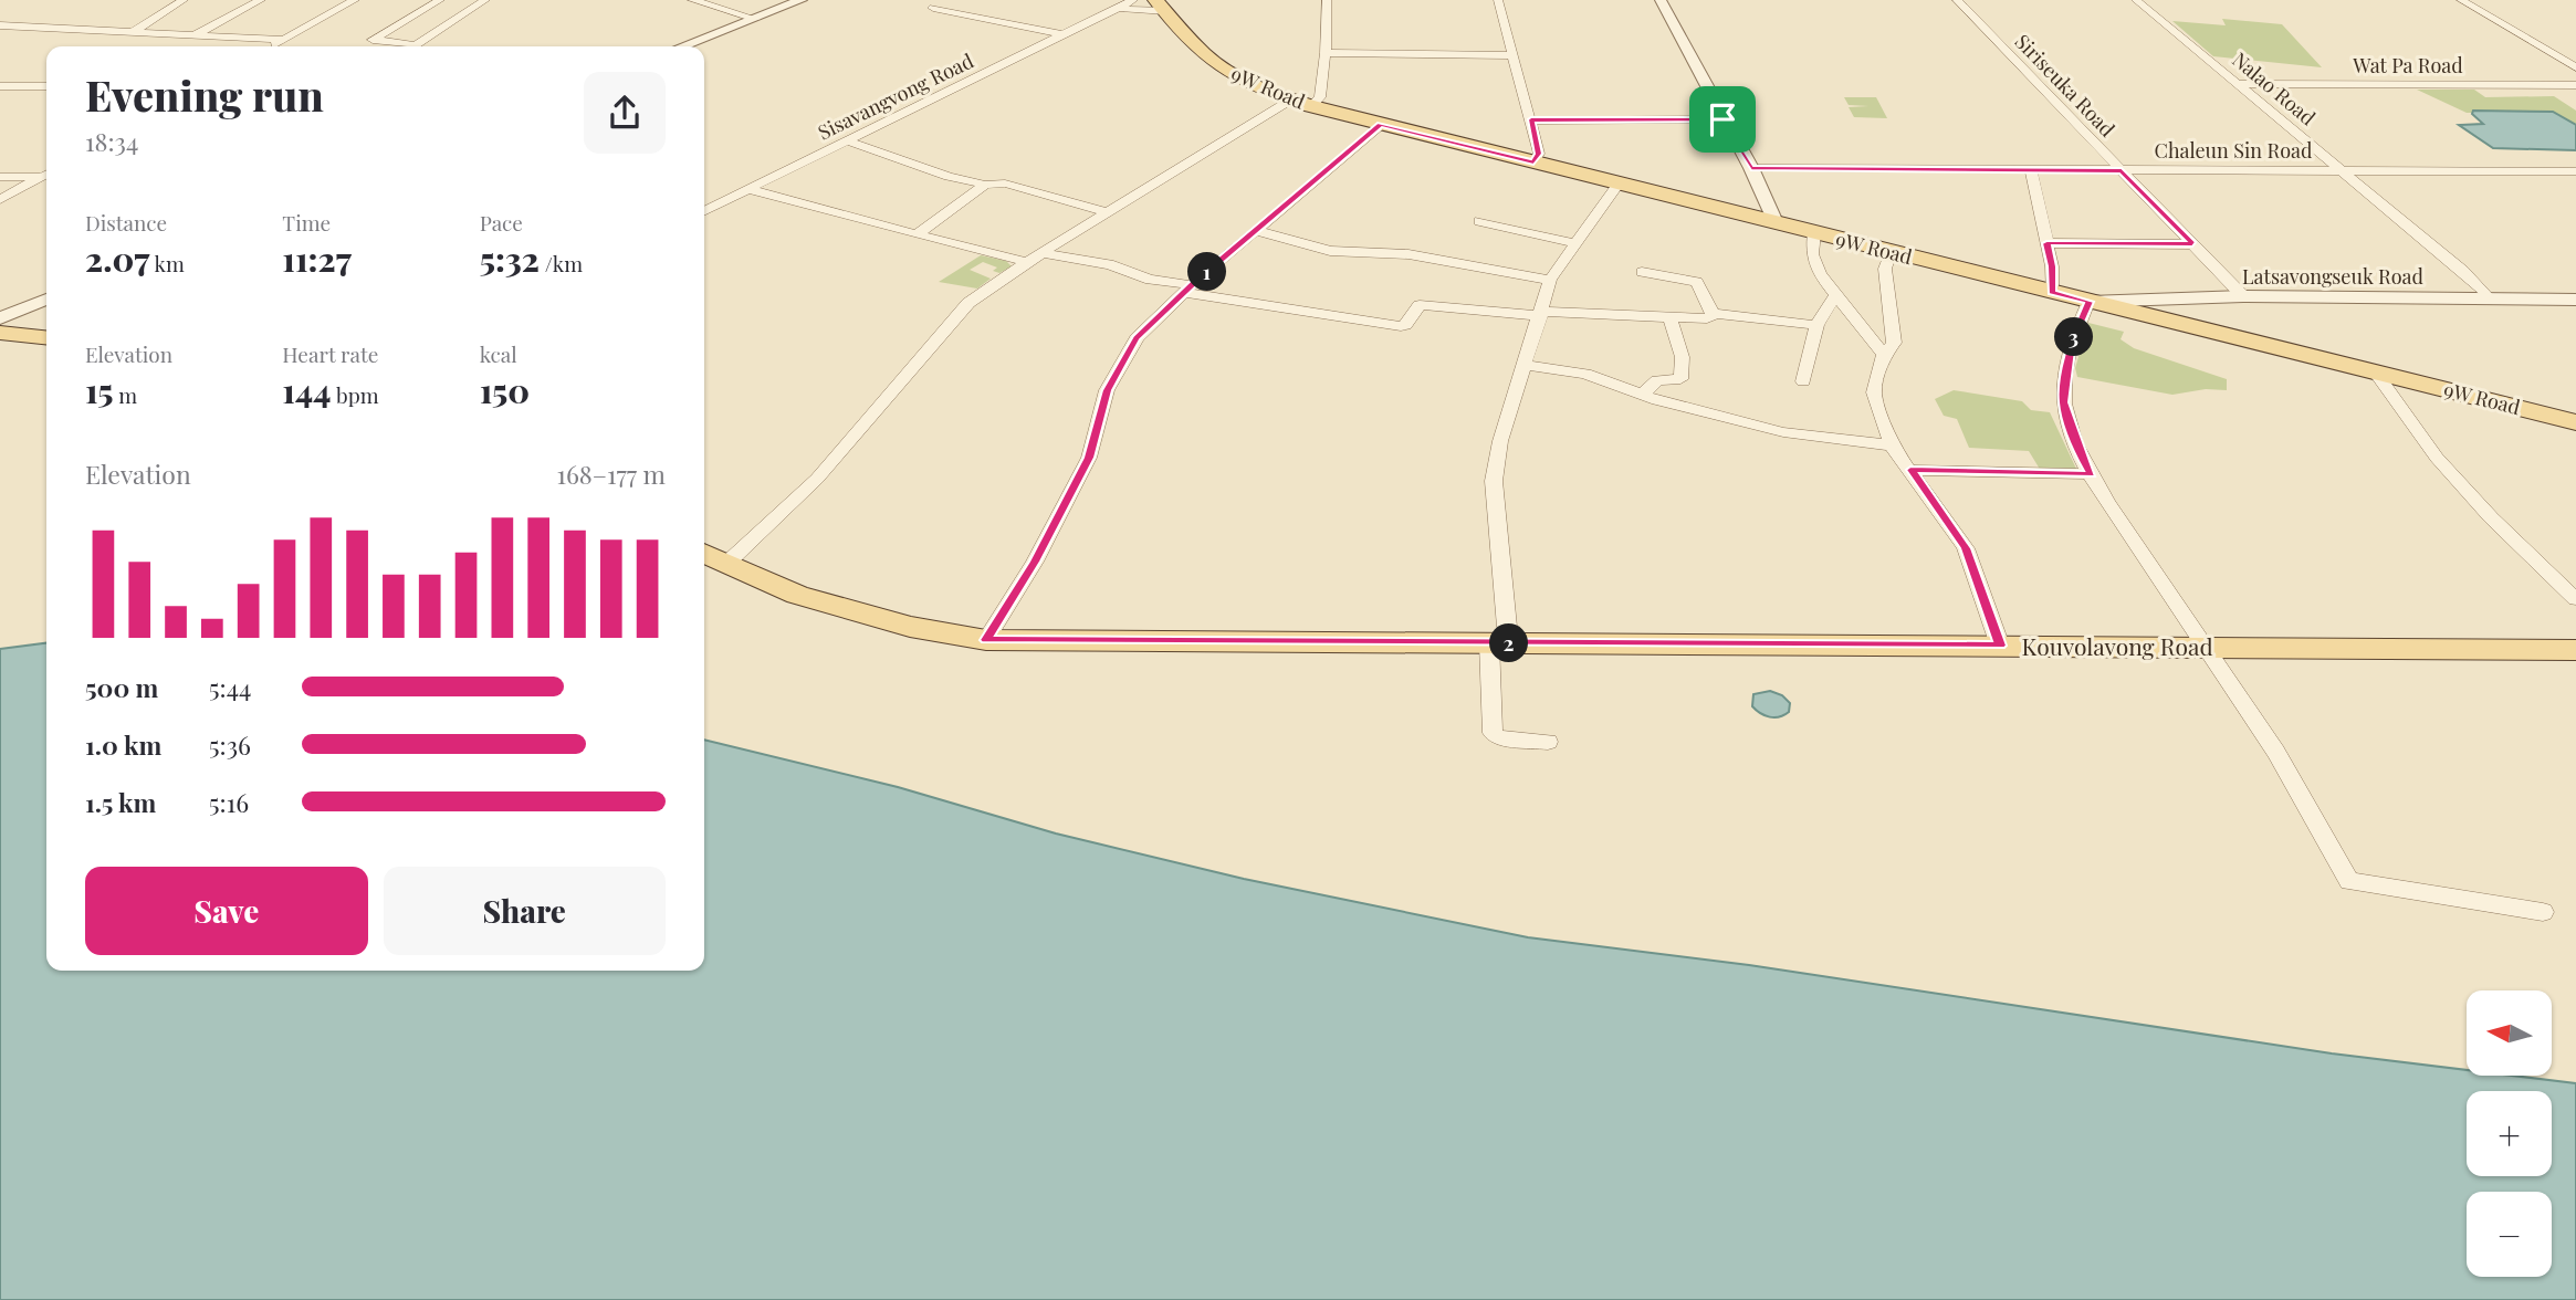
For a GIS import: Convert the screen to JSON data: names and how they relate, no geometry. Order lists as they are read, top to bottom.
{
  "streets": {
    "main road": ["9W Road", "Kouvolavong Road"],
    "street": [
      "Wat Pa Road",
      "Siriseuka Road",
      "Nalao Road",
      "Sisavangvong Road",
      "Chaleun Sin Road",
      "Latsavongseuk Road"
    ]
  },
  "crossings": [
    ["Wat Pa Road", "Nalao Road"],
    ["Siriseuka Road", "Chaleun Sin Road"],
    ["Siriseuka Road", "Latsavongseuk Road"],
    ["9W Road", "Sisavangvong Road"],
    ["9W Road", "Latsavongseuk Road"],
    ["Nalao Road", "Chaleun Sin Road"],
    ["Nalao Road", "Latsavongseuk Road"]
  ],
  "north": "left",
  "page": {
    "heading": ["Evening run", "18:34"],
    "stats": [
      ["Distance", "2.07 km"],
      ["Time", "11:27"],
      ["Pace", "5:32 /km"],
      ["Elevation", "15 m"],
      ["Heart rate", "144 bpm"],
      ["kcal", "150"]
    ],
    "pins": ["1", "3", "2"],
    "chart": ["Elevation", "168–177 m"],
    "list": [
      {
        "name": "500 m",
        "note": "5:44"
      },
      {
        "name": "1.0 km",
        "note": "5:36"
      },
      {
        "name": "1.5 km",
        "note": "5:16"
      }
    ],
    "buttons": ["Save", "Share"],
    "map_buttons": ["+", "−"]
  }
}
